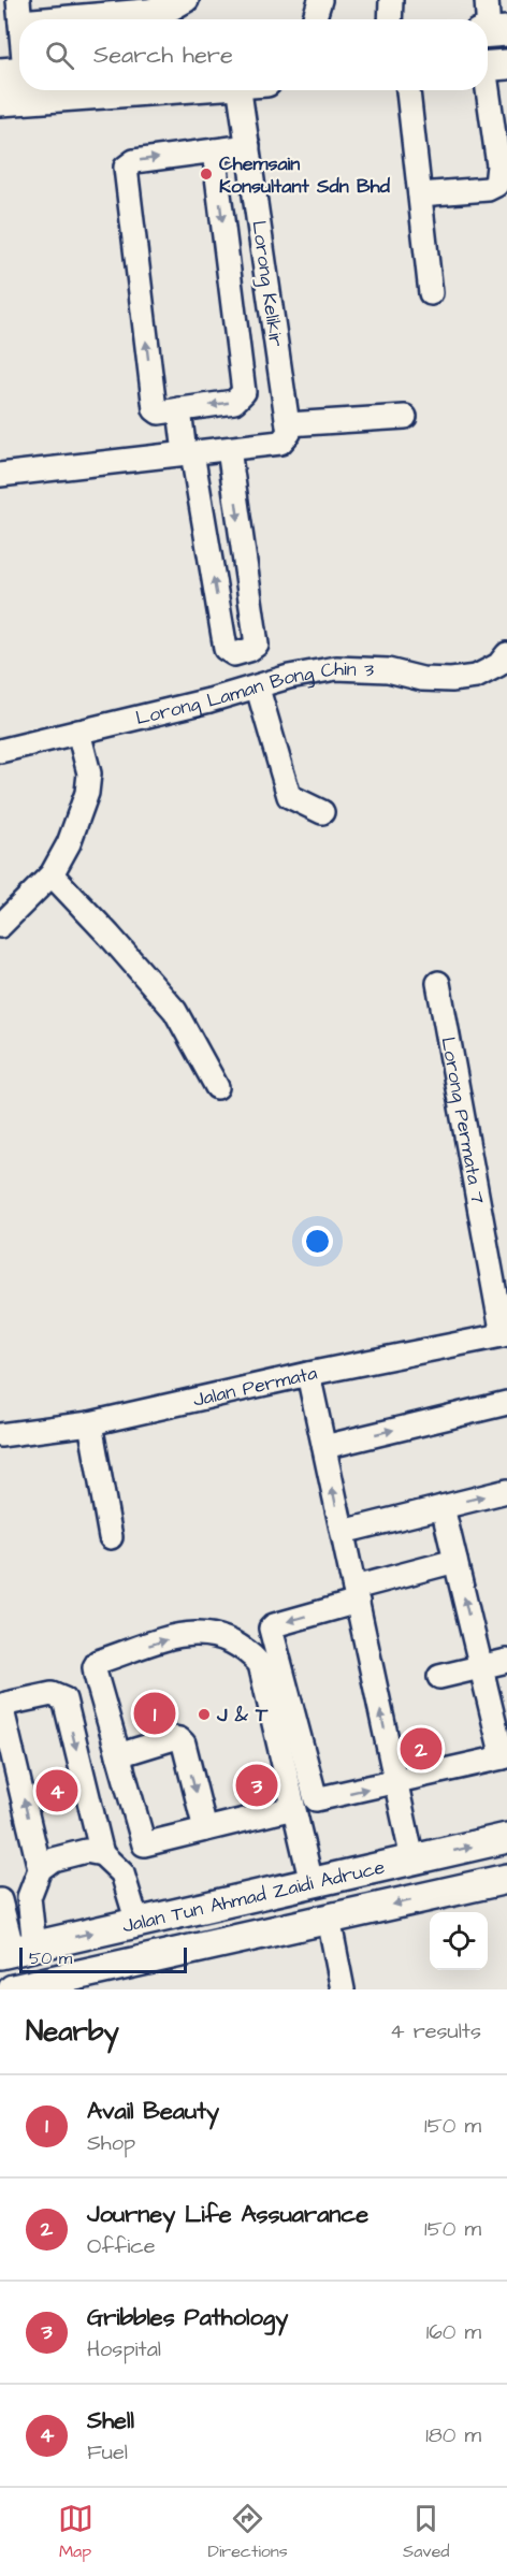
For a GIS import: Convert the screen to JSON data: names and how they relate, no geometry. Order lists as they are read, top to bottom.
{
  "streets": {
    "main road": ["Jalan Tun Ahmad Zaidi Adruce"],
    "street": [
      "Lorong Kelikir",
      "Lorong Laman Bong Chin 3",
      "Lorong Permata 7",
      "Jalan Permata"
    ]
  },
  "crossings": [
    ["Lorong Permata 7", "Jalan Permata"]
  ],
  "places": ["Chemsain Konsultant Sdn Bhd", "J & T"],
  "scale_bar": "50 m",
  "page": {
    "search": "Search here",
    "pins": [
      "1",
      "2",
      "3",
      "4"
    ],
    "scale": "50 m",
    "heading": ["Nearby", "4 results"],
    "list": [
      {
        "mark": "1",
        "name": "Avail Beauty",
        "note": "Shop",
        "value": "150 m"
      },
      {
        "mark": "2",
        "name": "Journey Life Assuarance",
        "note": "Office",
        "value": "150 m"
      },
      {
        "mark": "3",
        "name": "Gribbles Pathology",
        "note": "Hospital",
        "value": "160 m"
      },
      {
        "mark": "4",
        "name": "Shell",
        "note": "Fuel",
        "value": "180 m"
      }
    ],
    "nav": ["Map", "Directions", "Saved"]
  }
}
